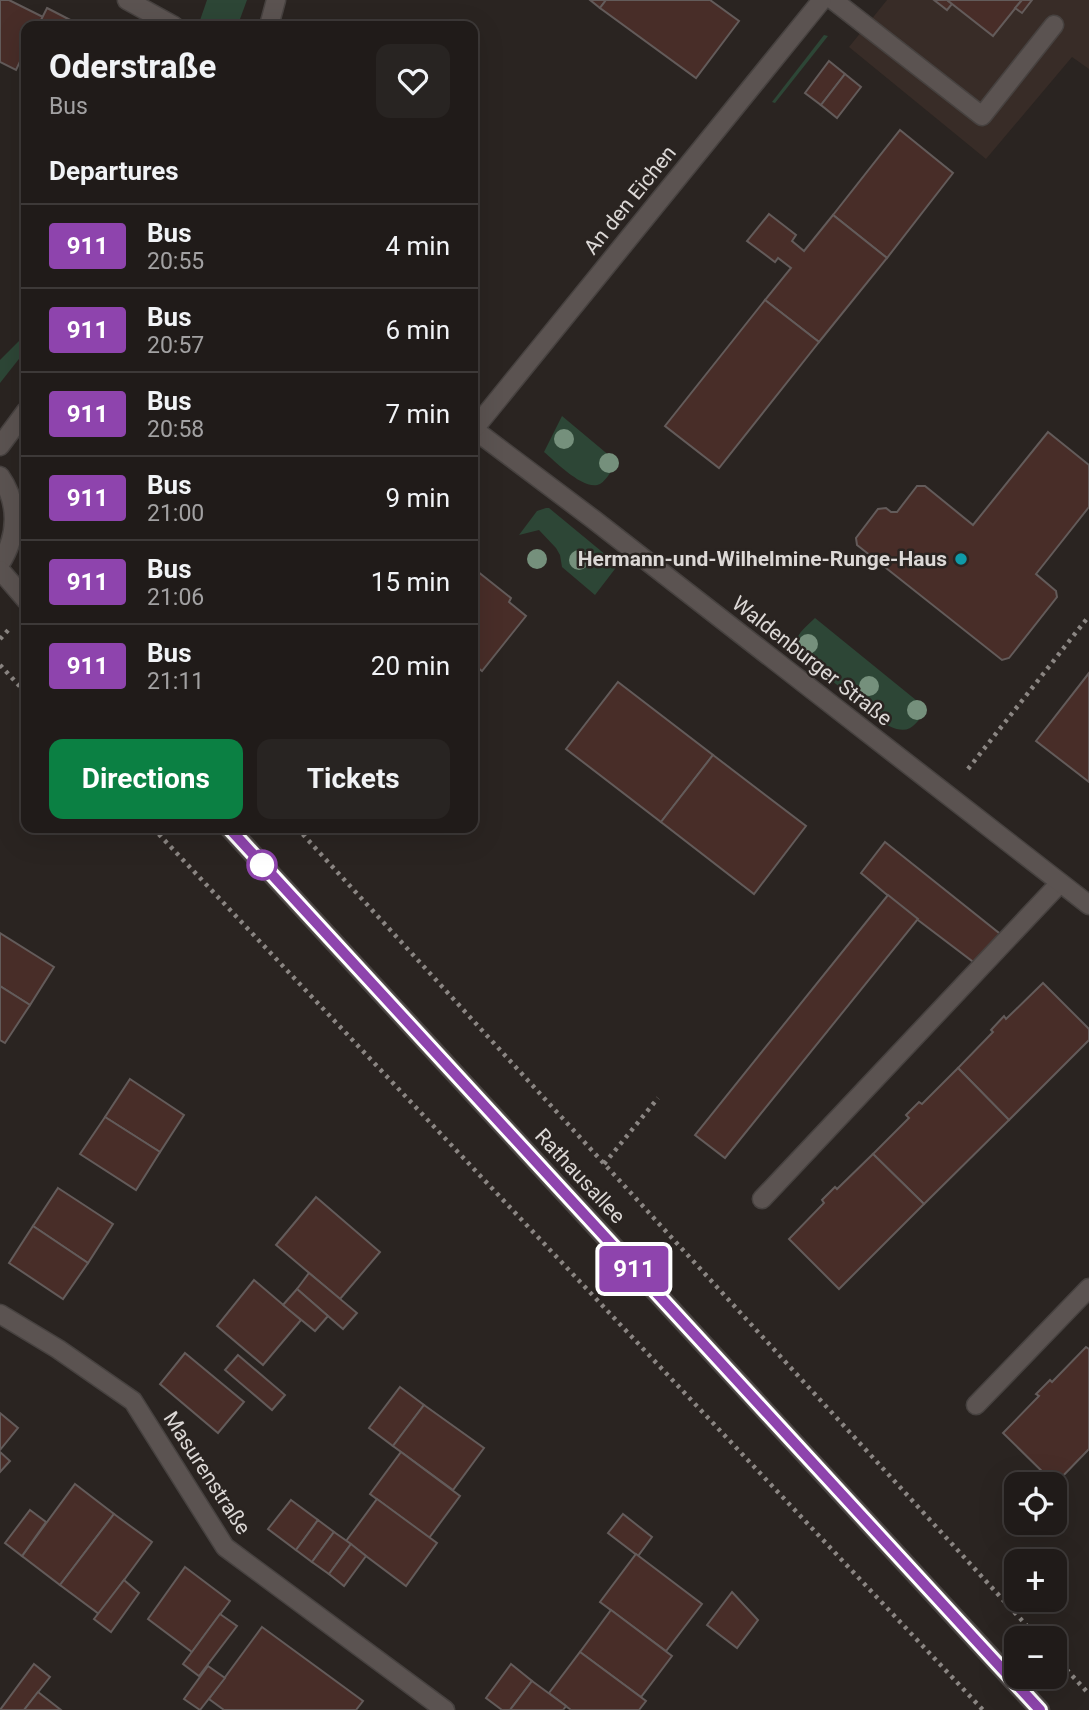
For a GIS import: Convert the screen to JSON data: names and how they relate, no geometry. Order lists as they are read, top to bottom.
{
  "streets": {
    "street": [
      "An den Eichen",
      "Waldenburger Straße",
      "Rathausallee",
      "Masurenstraße"
    ]
  },
  "places": ["Hermann-und-Wilhelmine-Runge-Haus"],
  "lines": ["bus line 911"],
  "page": {
    "on_map": "911",
    "heading": [
      ["Oderstraße", "Bus"],
      "Departures"
    ],
    "list": [
      {
        "mark": "911",
        "name": "Bus",
        "note": "20:55",
        "value": "4 min"
      },
      {
        "mark": "911",
        "name": "Bus",
        "note": "20:57",
        "value": "6 min"
      },
      {
        "mark": "911",
        "name": "Bus",
        "note": "20:58",
        "value": "7 min"
      },
      {
        "mark": "911",
        "name": "Bus",
        "note": "21:00",
        "value": "9 min"
      },
      {
        "mark": "911",
        "name": "Bus",
        "note": "21:06",
        "value": "15 min"
      },
      {
        "mark": "911",
        "name": "Bus",
        "note": "21:11",
        "value": "20 min"
      }
    ],
    "buttons": ["Directions", "Tickets"],
    "map_buttons": ["+", "−"]
  }
}
